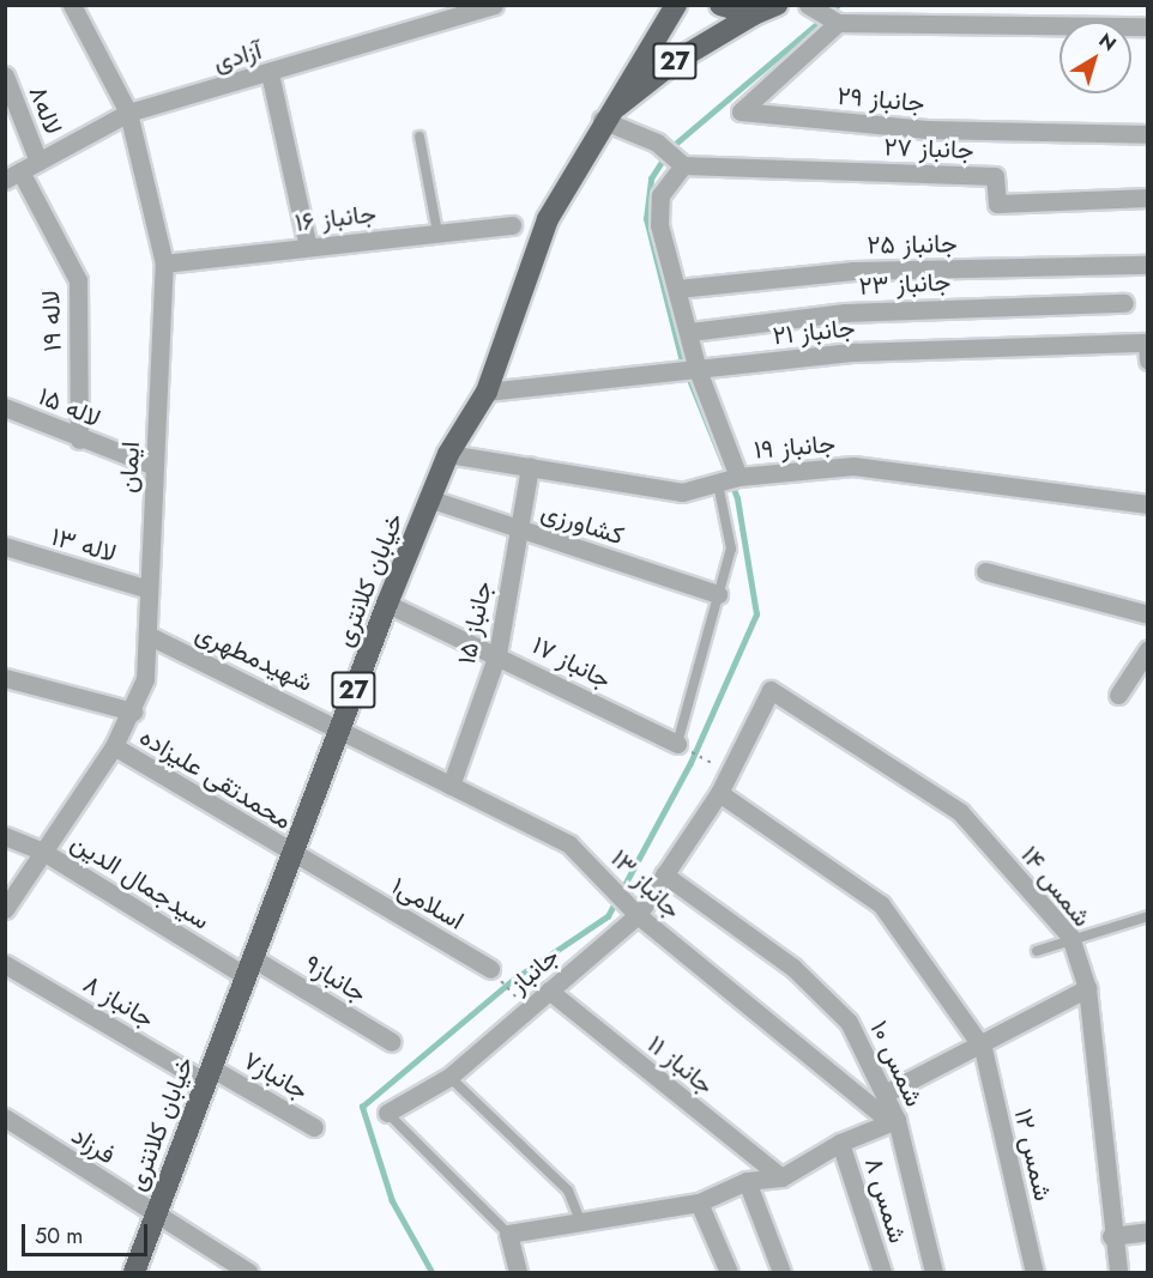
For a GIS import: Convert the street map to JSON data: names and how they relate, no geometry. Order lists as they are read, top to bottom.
{
  "streets": {
    "main road": ["27", "خیابان کلانتری"],
    "street": [
      "آزادی",
      "جانباز ۲۹",
      "لاله۸",
      "جانباز ۲۷",
      "جانباز ۱۶",
      "جانباز ۲۵",
      "جانباز ۲۳",
      "لاله ۱۹",
      "جانباز ۲۱",
      "لاله ۱۵",
      "جانباز ۱۹",
      "ایمان",
      "کشاورزی",
      "لاله ۱۳",
      "جانباز ۱۵",
      "شهیدمطهری",
      "جانباز ۱۷",
      "محمدتقی علیزاده",
      "سیدجمال الدین",
      "جانباز ۱۳",
      "شمس ۱۴",
      "اسلامی۱",
      "جانباز",
      "جانباز۹",
      "جانباز ۸",
      "شمس ۱۰",
      "جانباز ۱۱",
      "جانباز۷",
      "فرزاد",
      "شمس ۱۲",
      "شمس ۸"
    ]
  },
  "crossings": [
    ["آزادی", "لاله۸"],
    ["آزادی", "لاله ۱۹"],
    ["آزادی", "ایمان"],
    ["27", "خیابان کلانتری"],
    ["جانباز ۱۶", "ایمان"],
    ["لاله ۱۹", "لاله ۱۵"],
    ["جانباز ۲۱", "خیابان کلانتری"],
    ["لاله ۱۵", "ایمان"],
    ["جانباز ۱۹", "خیابان کلانتری"],
    ["جانباز ۱۹", "جانباز ۱۵"],
    ["ایمان", "لاله ۱۳"],
    ["ایمان", "شهیدمطهری"],
    ["ایمان", "محمدتقی علیزاده"],
    ["ایمان", "سیدجمال الدین"],
    ["کشاورزی", "خیابان کلانتری"],
    ["کشاورزی", "جانباز ۱۵"],
    ["خیابان کلانتری", "شهیدمطهری"],
    ["خیابان کلانتری", "جانباز ۱۷"],
    ["خیابان کلانتری", "محمدتقی علیزاده"],
    ["خیابان کلانتری", "سیدجمال الدین"],
    ["خیابان کلانتری", "جانباز ۱۳"],
    ["خیابان کلانتری", "اسلامی۱"],
    ["خیابان کلانتری", "جانباز۹"],
    ["خیابان کلانتری", "جانباز ۸"],
    ["خیابان کلانتری", "جانباز۷"],
    ["خیابان کلانتری", "فرزاد"],
    ["جانباز ۱۵", "جانباز ۱۷"],
    ["جانباز ۱۵", "جانباز ۱۳"],
    ["شهیدمطهری", "جانباز ۱۳"],
    ["محمدتقی علیزاده", "اسلامی۱"],
    ["سیدجمال الدین", "جانباز۹"],
    ["جانباز ۱۳", "جانباز"],
    ["جانباز ۱۳", "شمس ۱۰"],
    ["شمس ۱۴", "جانباز"],
    ["جانباز", "شمس ۱۰"],
    ["جانباز", "جانباز ۱۱"],
    ["جانباز ۸", "جانباز۷"]
  ],
  "scale_bar": "50 m",
  "north": "top right"
}
